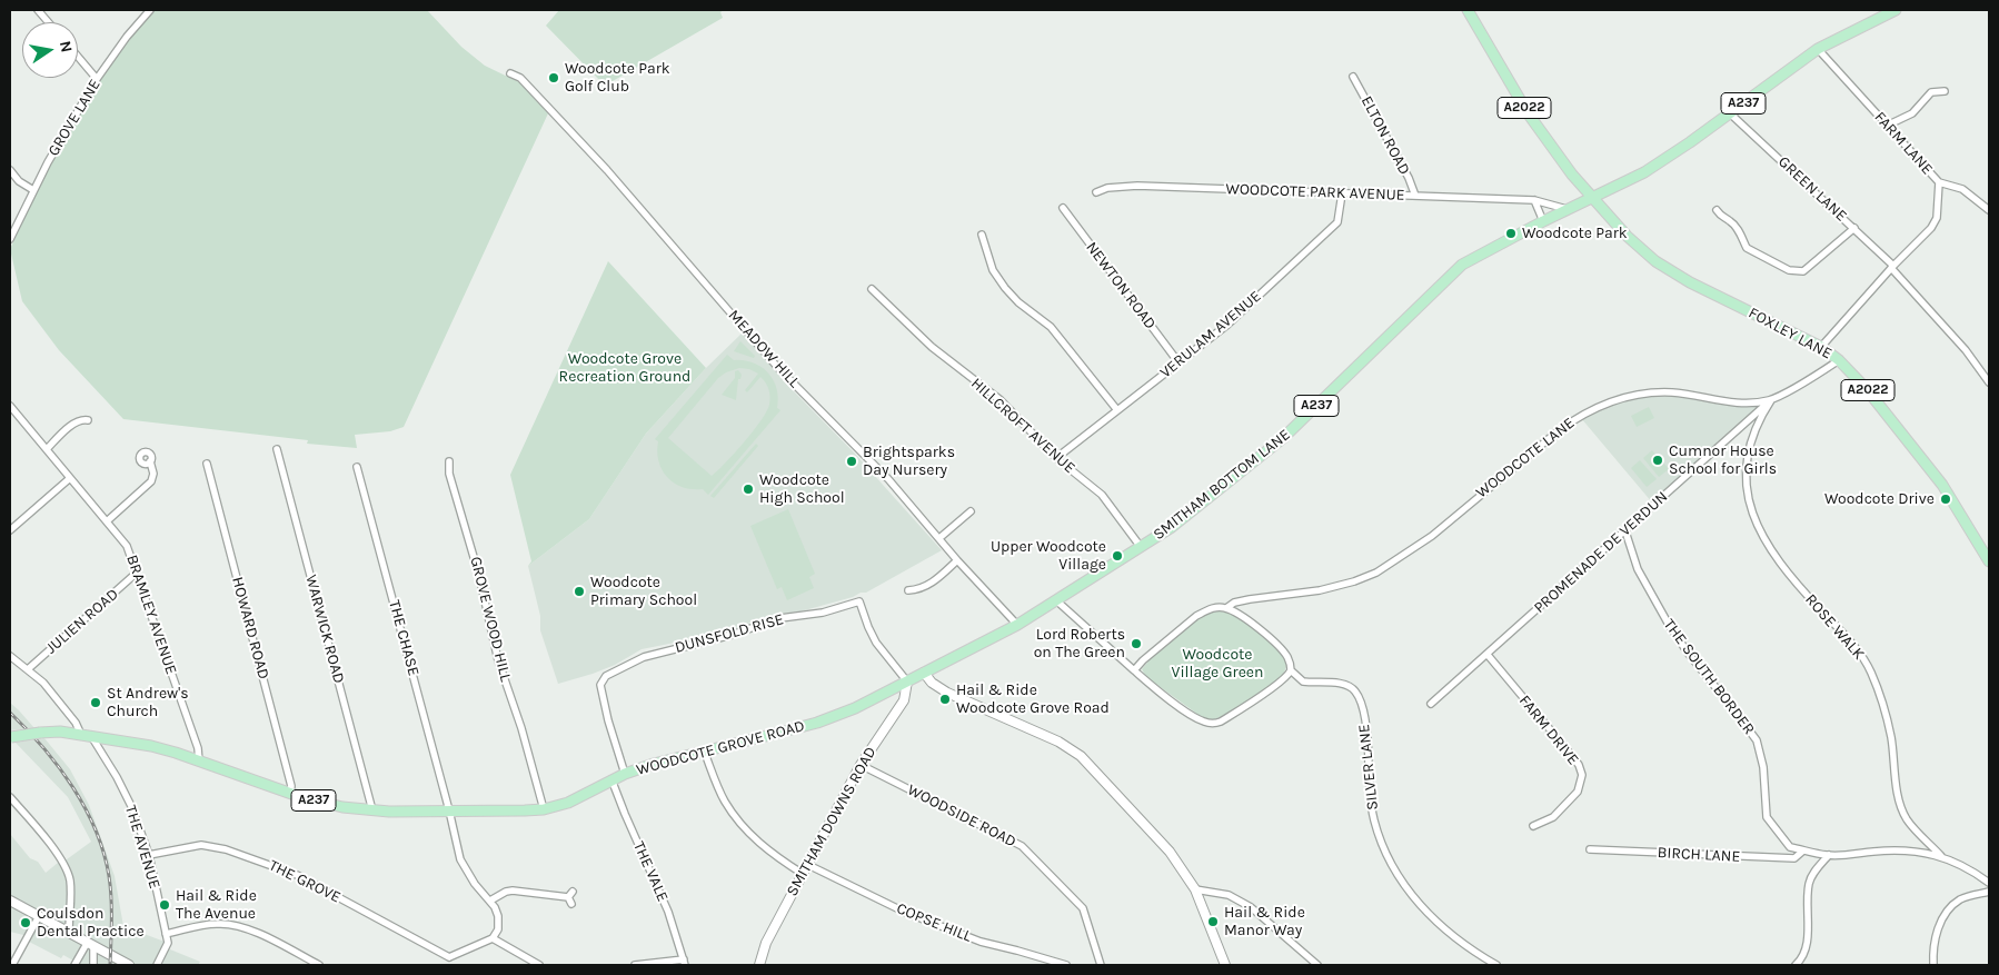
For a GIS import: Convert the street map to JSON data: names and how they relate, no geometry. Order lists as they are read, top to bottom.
{
  "streets": {
    "main road": [
      "A237",
      "A2022",
      "FOXLEY LANE",
      "SMITHAM BOTTOM LANE",
      "WOODCOTE GROVE ROAD",
      "SMITHAM DOWNS ROAD"
    ],
    "street": [
      "GROVE LANE",
      "ELTON ROAD",
      "FARM LANE",
      "GREEN LANE",
      "WOODCOTE PARK AVENUE",
      "NEWTON ROAD",
      "VERULAM AVENUE",
      "MEADOW HILL",
      "HILLCROFT AVENUE",
      "WOODCOTE LANE",
      "PROMENADE DE VERDUN",
      "BRAMLEY AVENUE",
      "GROVE WOOD HILL",
      "JULIEN ROAD",
      "ROSE WALK",
      "HOWARD ROAD",
      "WARWICK ROAD",
      "DUNSFOLD RISE",
      "THE CHASE",
      "THE SOUTH BORDER",
      "FARM DRIVE",
      "SILVER LANE",
      "WOODSIDE ROAD",
      "THE AVENUE",
      "BIRCH LANE",
      "THE VALE",
      "THE GROVE",
      "COPSE HILL"
    ]
  },
  "crossings": [
    ["A237", "A2022"],
    ["A237", "FARM LANE"],
    ["A237", "GREEN LANE"],
    ["A237", "FOXLEY LANE"],
    ["A237", "SMITHAM BOTTOM LANE"],
    ["A2022", "FOXLEY LANE"],
    ["A2022", "SMITHAM BOTTOM LANE"],
    ["ELTON ROAD", "WOODCOTE PARK AVENUE"],
    ["FARM LANE", "GREEN LANE"],
    ["FARM LANE", "FOXLEY LANE"],
    ["WOODCOTE PARK AVENUE", "VERULAM AVENUE"],
    ["WOODCOTE PARK AVENUE", "SMITHAM BOTTOM LANE"],
    ["NEWTON ROAD", "VERULAM AVENUE"],
    ["FOXLEY LANE", "WOODCOTE LANE"],
    ["FOXLEY LANE", "SMITHAM BOTTOM LANE"],
    ["VERULAM AVENUE", "HILLCROFT AVENUE"],
    ["MEADOW HILL", "SMITHAM BOTTOM LANE"],
    ["HILLCROFT AVENUE", "SMITHAM BOTTOM LANE"],
    ["WOODCOTE LANE", "PROMENADE DE VERDUN"],
    ["WOODCOTE LANE", "ROSE WALK"],
    ["SMITHAM BOTTOM LANE", "DUNSFOLD RISE"],
    ["SMITHAM BOTTOM LANE", "WOODCOTE GROVE ROAD"],
    ["SMITHAM BOTTOM LANE", "SMITHAM DOWNS ROAD"],
    ["PROMENADE DE VERDUN", "ROSE WALK"],
    ["PROMENADE DE VERDUN", "THE SOUTH BORDER"],
    ["PROMENADE DE VERDUN", "FARM DRIVE"],
    ["BRAMLEY AVENUE", "JULIEN ROAD"],
    ["BRAMLEY AVENUE", "WOODCOTE GROVE ROAD"],
    ["GROVE WOOD HILL", "WOODCOTE GROVE ROAD"],
    ["JULIEN ROAD", "THE AVENUE"],
    ["ROSE WALK", "THE SOUTH BORDER"],
    ["HOWARD ROAD", "WOODCOTE GROVE ROAD"],
    ["WARWICK ROAD", "WOODCOTE GROVE ROAD"],
    ["DUNSFOLD RISE", "WOODCOTE GROVE ROAD"],
    ["DUNSFOLD RISE", "SMITHAM DOWNS ROAD"],
    ["THE CHASE", "WOODCOTE GROVE ROAD"],
    ["THE SOUTH BORDER", "BIRCH LANE"],
    ["WOODCOTE GROVE ROAD", "SMITHAM DOWNS ROAD"],
    ["WOODCOTE GROVE ROAD", "THE AVENUE"],
    ["WOODCOTE GROVE ROAD", "THE VALE"],
    ["WOODSIDE ROAD", "SMITHAM DOWNS ROAD"],
    ["SMITHAM DOWNS ROAD", "COPSE HILL"],
    ["THE AVENUE", "THE GROVE"]
  ],
  "parks": ["Woodcote Grove Recreation Ground", "Woodcote Village Green"],
  "places": [
    "Woodcote Park Golf Club",
    "Woodcote Park",
    "Cumnor House School for Girls",
    "Brightsparks Day Nursery",
    "Woodcote High School",
    "Woodcote Drive",
    "Upper Woodcote Village",
    "Woodcote Primary School",
    "Lord Roberts on The Green",
    "Hail & Ride Woodcote Grove Road",
    "St Andrew's Church",
    "Hail & Ride The Avenue",
    "Hail & Ride Manor Way",
    "Coulsdon Dental Practice"
  ],
  "north": "right"
}
